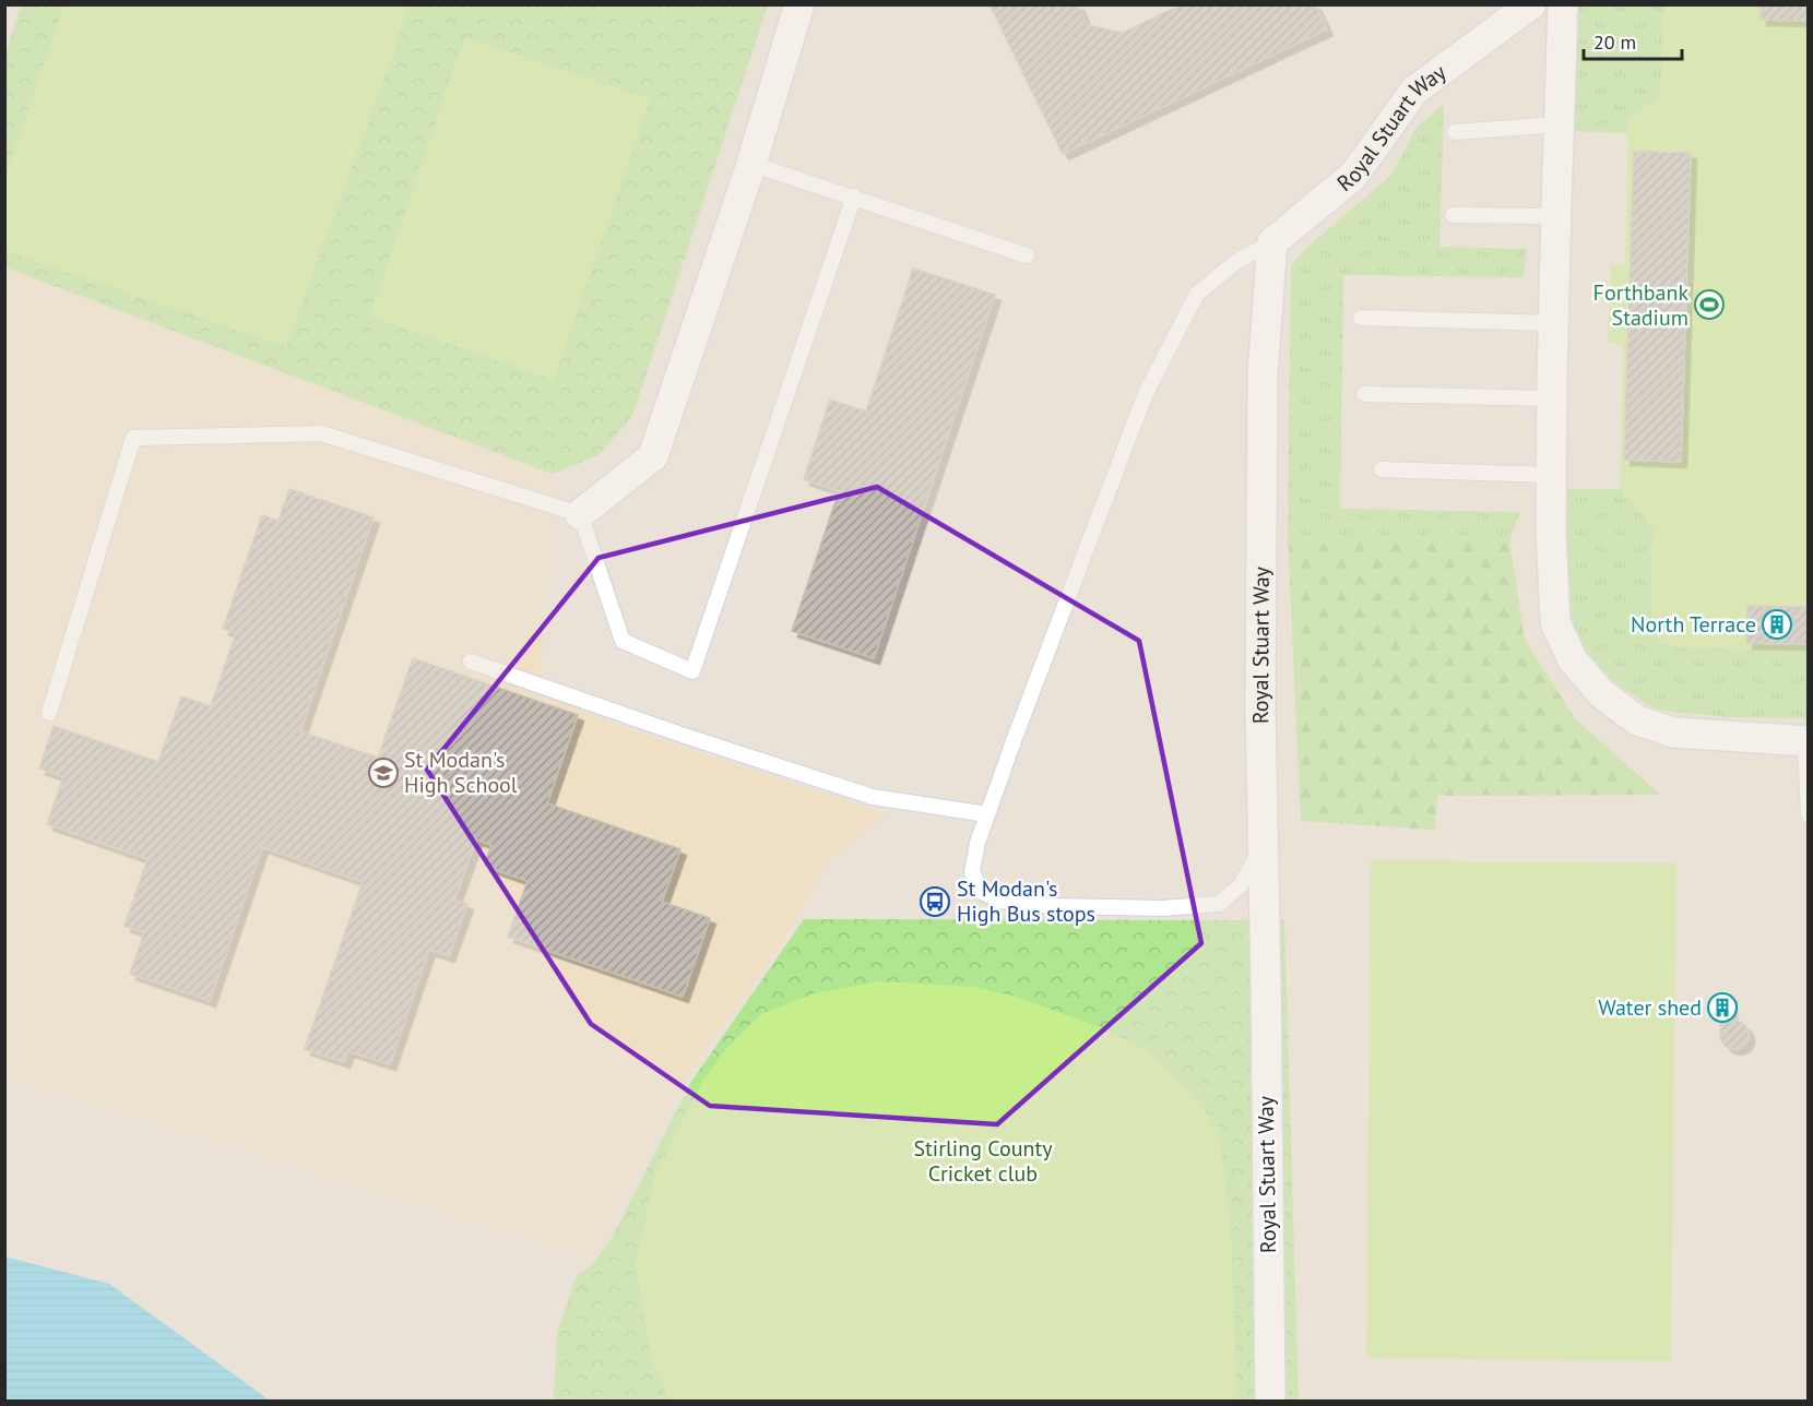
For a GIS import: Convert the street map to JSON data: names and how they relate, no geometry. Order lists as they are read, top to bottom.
{
  "streets": {
    "street": ["Royal Stuart Way"]
  },
  "parks": ["Stirling County Cricket club"],
  "places": {
    "sports": ["Forthbank Stadium"],
    "building": ["North Terrace", "Water shed"],
    "school or university": ["St Modan's High School"],
    "bus stop": ["St Modan's High Bus stops"]
  },
  "scale_bar": "20 m"
}
